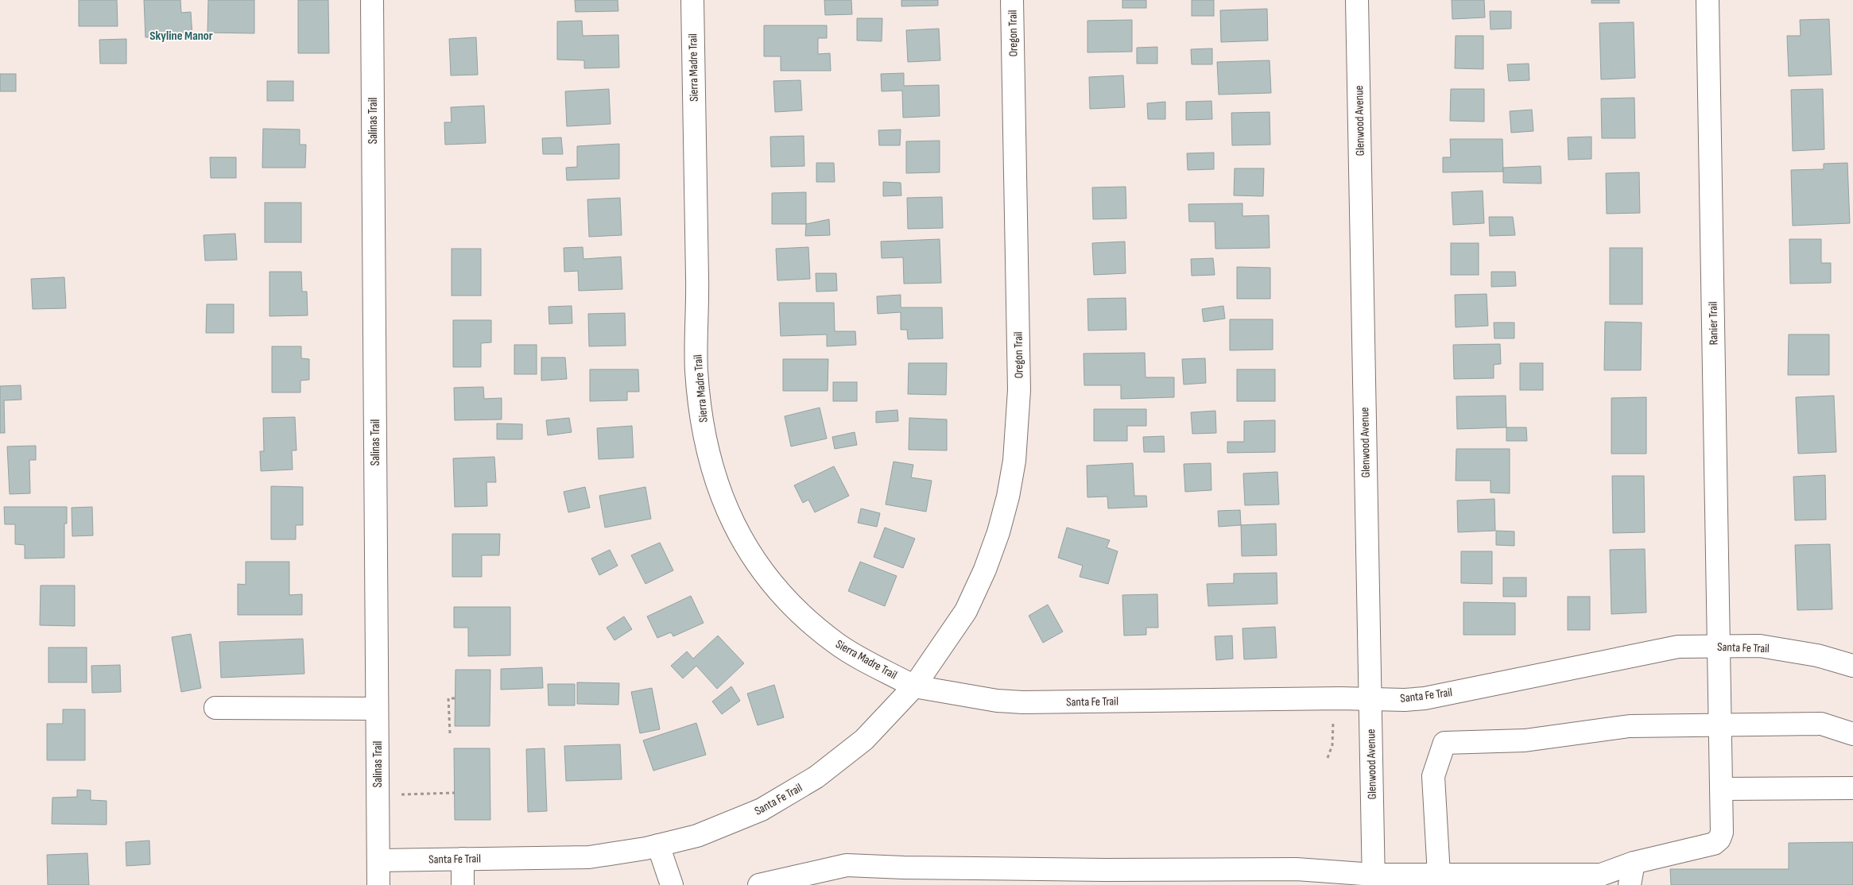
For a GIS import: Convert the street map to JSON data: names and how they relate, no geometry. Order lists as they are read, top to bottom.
{
  "streets": {
    "street": [
      "Oregon Trail",
      "Sierra Madre Trail",
      "Salinas Trail",
      "Glenwood Avenue",
      "Ranier Trail",
      "Santa Fe Trail"
    ]
  },
  "crossings": [
    ["Oregon Trail", "Sierra Madre Trail"],
    ["Oregon Trail", "Santa Fe Trail"],
    ["Sierra Madre Trail", "Santa Fe Trail"],
    ["Salinas Trail", "Santa Fe Trail"],
    ["Glenwood Avenue", "Ranier Trail"],
    ["Glenwood Avenue", "Santa Fe Trail"],
    ["Ranier Trail", "Santa Fe Trail"]
  ],
  "districts": ["Skyline Manor"]
}
